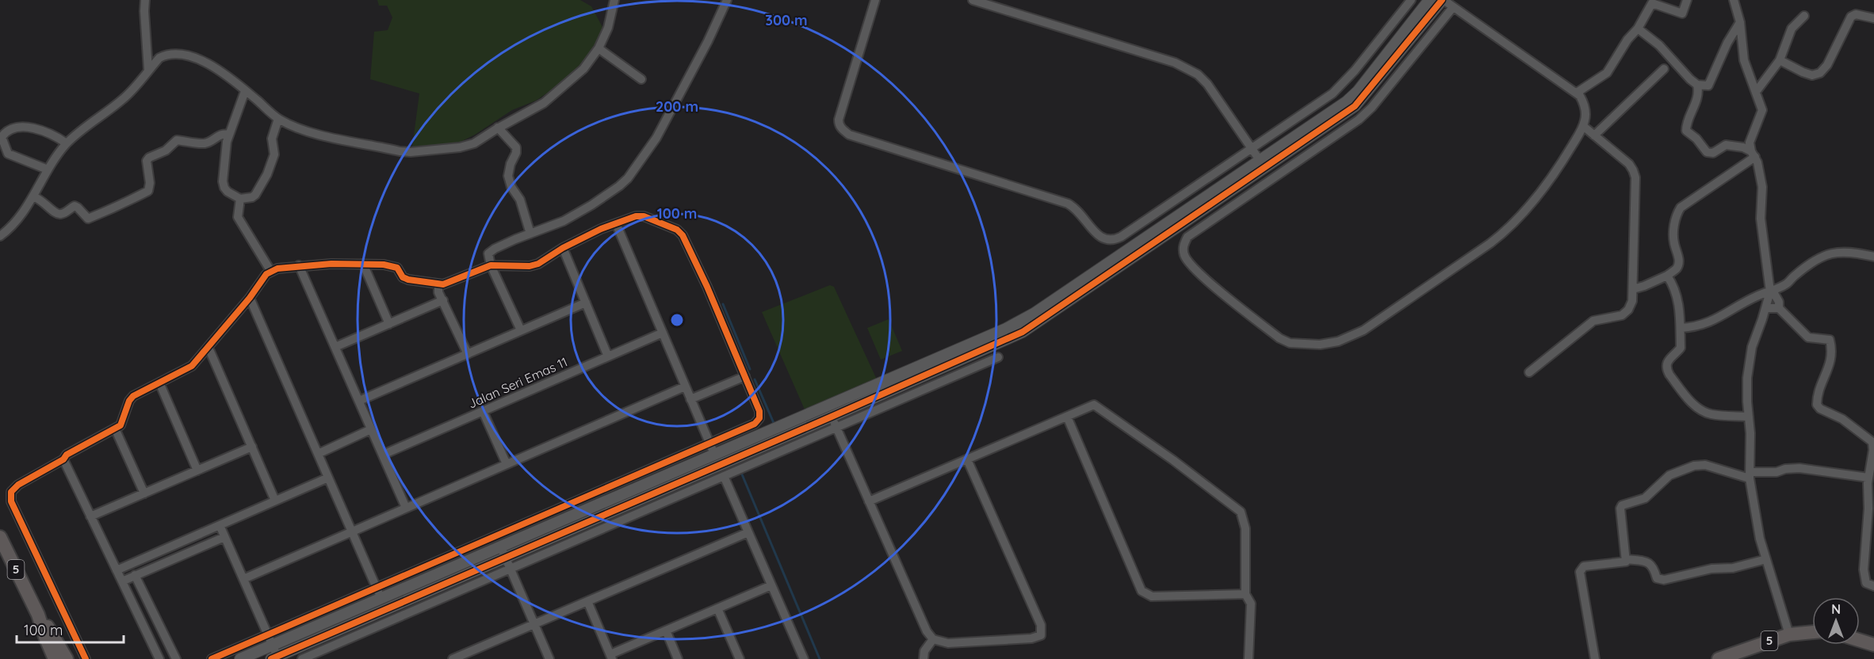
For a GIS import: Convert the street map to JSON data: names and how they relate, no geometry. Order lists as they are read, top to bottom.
{
  "streets": {
    "main road": ["5"],
    "street": ["Jalan Seri Emas 11"]
  },
  "scale_bar": "100 m",
  "north": "top",
  "rings": ["300 m", "200 m", "100 m"]
}
